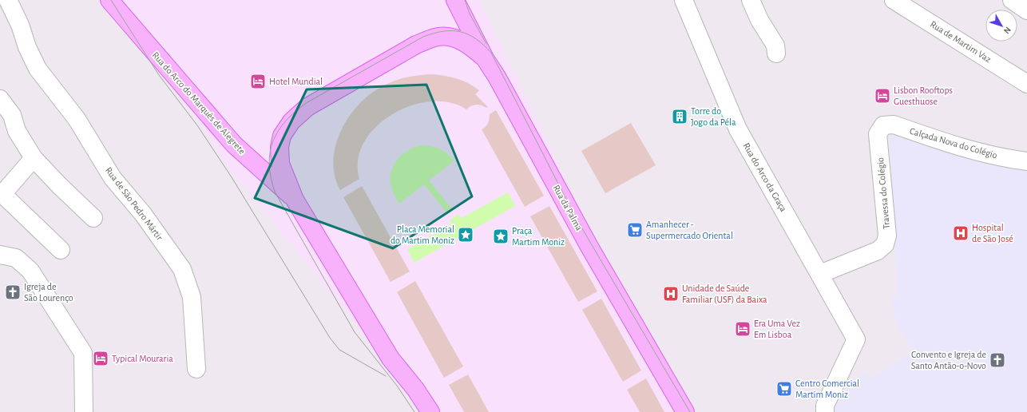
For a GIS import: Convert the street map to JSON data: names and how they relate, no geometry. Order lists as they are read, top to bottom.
{
  "streets": {
    "main road": ["Rua do Arco do Marquês de Alegrete", "Rua da Palma"],
    "street": [
      "Rua de Martim Vaz",
      "Calçada Nova do Colégio",
      "Rua do Arco da Graça",
      "Travessa do Colégio",
      "Rua de São Pedro Mártir"
    ]
  },
  "crossings": [
    ["Calçada Nova do Colégio", "Travessa do Colégio"],
    ["Rua do Arco da Graça", "Travessa do Colégio"]
  ],
  "places": {
    "hotel": [
      "Hotel Mundial",
      "Lisbon Rooftops Guesthuose",
      "Era Uma Vez Em Lisboa",
      "Typical Mouraria"
    ],
    "building": ["Torre do Jogo da Péla"],
    "supermarket": ["Amanhecer - Supermercado Oriental", "Centro Comercial Martim Moniz"],
    "hospital": ["Hospital de São José", "Unidade de Saúde Familiar (USF) da Baixa"],
    "place": ["Placa Memorial do Martim Moniz", "Praça Martim Moniz"],
    "church": ["Igreja de São Lourenço", "Convento e Igreja de Santo Antão-o-Novo"]
  },
  "north": "bottom right"
}
